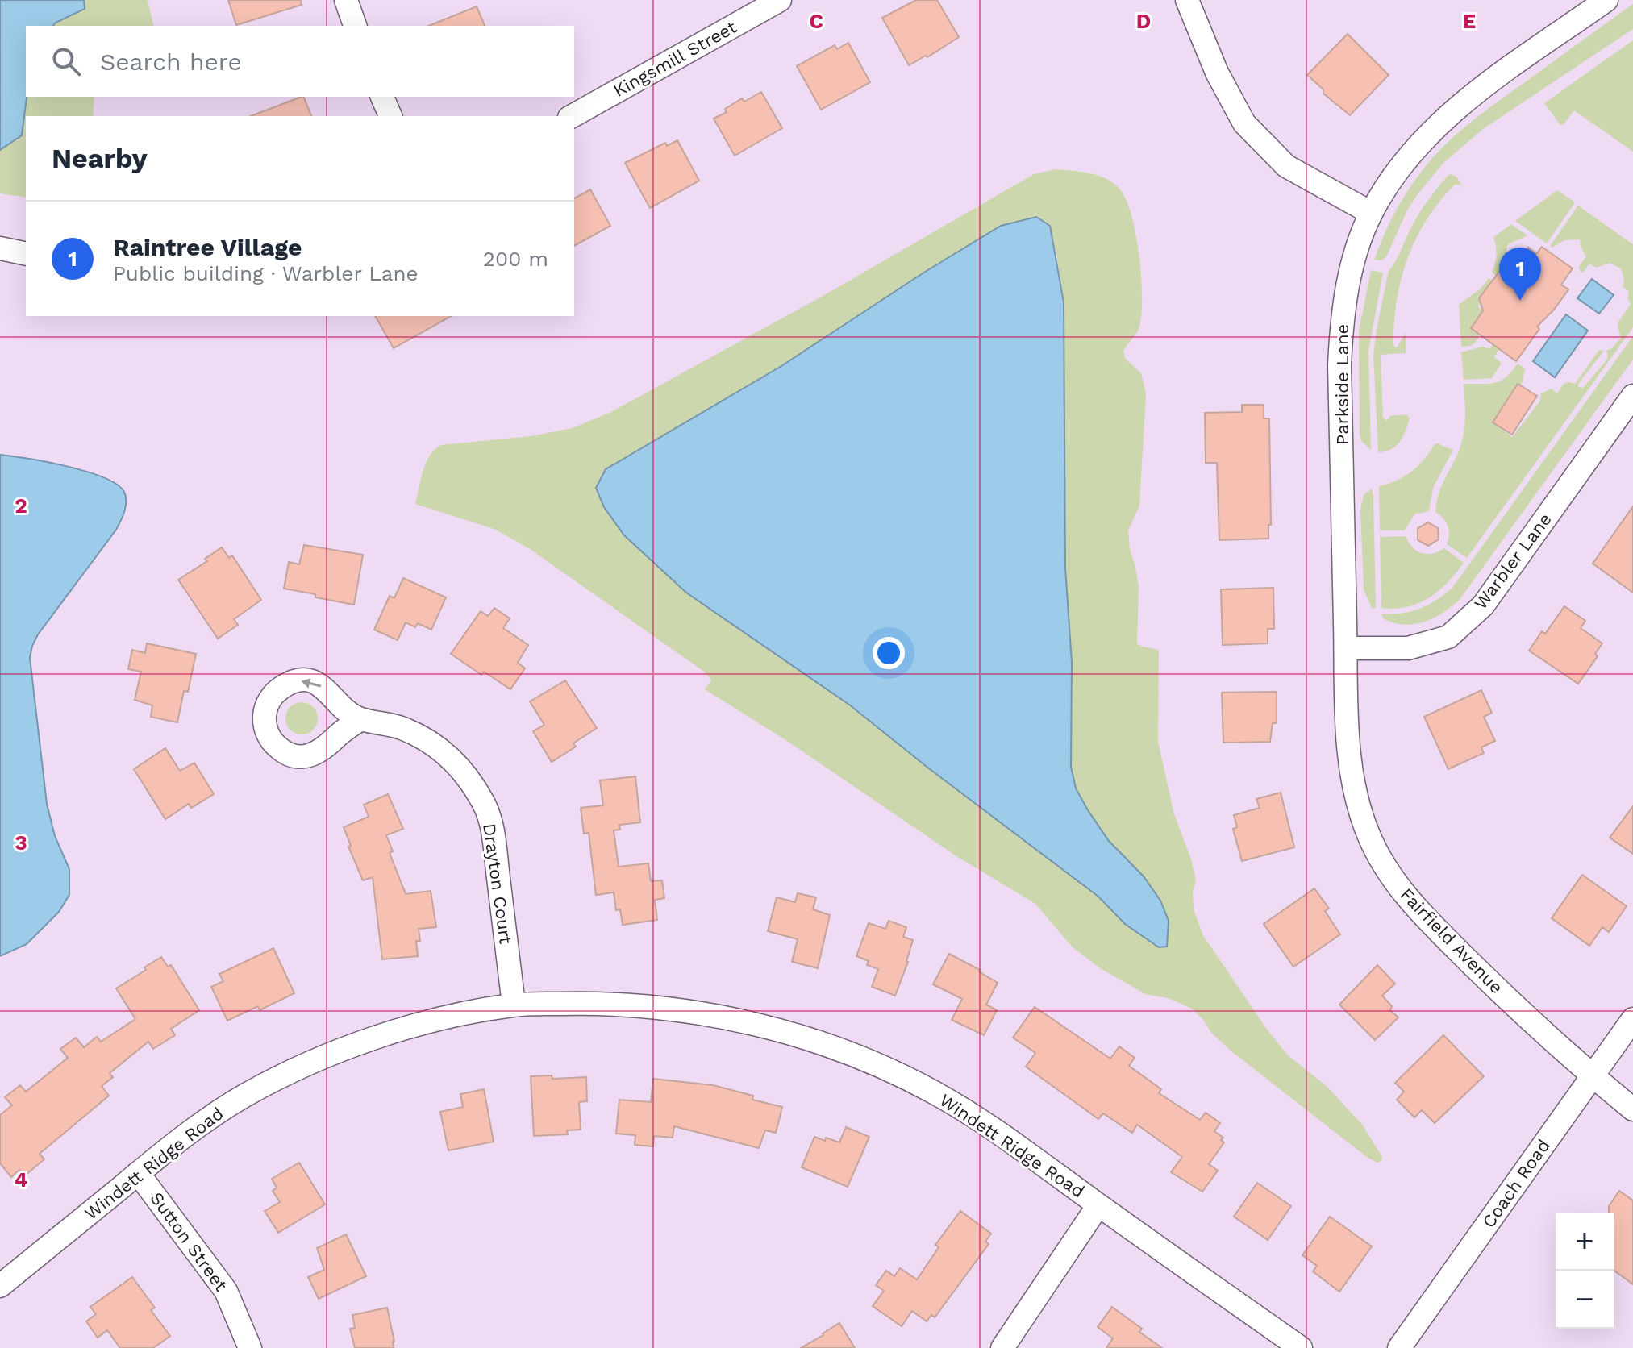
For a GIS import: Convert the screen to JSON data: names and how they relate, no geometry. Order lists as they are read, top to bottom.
{
  "streets": {
    "street": [
      "Kingsmill Street",
      "Parkside Lane",
      "Warbler Lane",
      "Drayton Court",
      "Fairfield Avenue",
      "Windett Ridge Road",
      "Coach Road",
      "Sutton Street"
    ]
  },
  "crossings": [
    ["Parkside Lane", "Warbler Lane"],
    ["Parkside Lane", "Fairfield Avenue"],
    ["Warbler Lane", "Fairfield Avenue"],
    ["Drayton Court", "Windett Ridge Road"],
    ["Fairfield Avenue", "Coach Road"],
    ["Windett Ridge Road", "Sutton Street"]
  ],
  "page": {
    "search": "Search here",
    "heading": "Nearby",
    "list": [
      {
        "mark": "1",
        "name": "Raintree Village",
        "note": "Public building · Warbler Lane",
        "value": "200 m"
      }
    ],
    "pins": "1",
    "map_buttons": ["+", "−"]
  },
  "grid": {
    "columns": ["C", "D", "E"],
    "rows": ["2", "3", "4"]
  }
}
